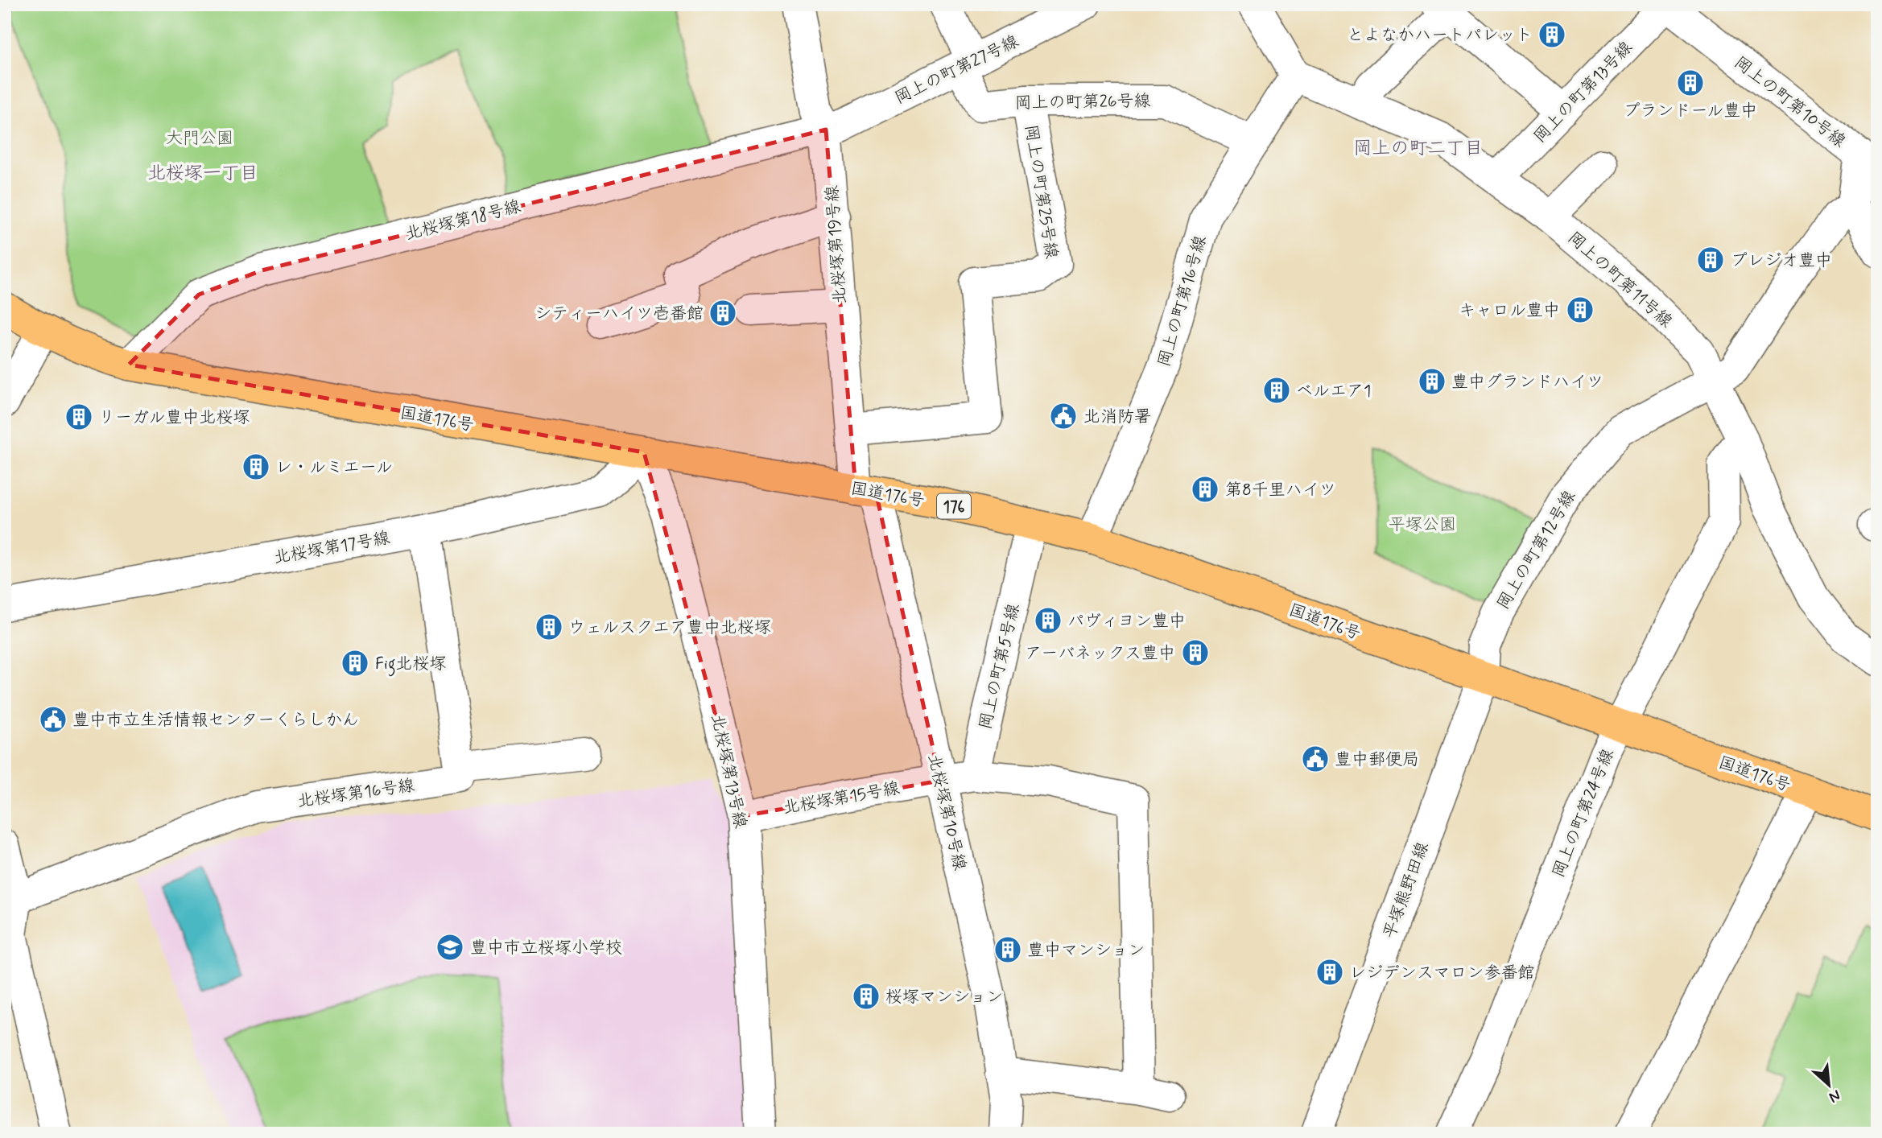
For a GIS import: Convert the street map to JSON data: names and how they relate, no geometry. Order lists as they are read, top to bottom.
{
  "streets": {
    "highway": ["国道176号", "176"],
    "street": [
      "岡上の町第27号線",
      "岡上の町第13号線",
      "岡上の町第26号線",
      "岡上の町第10号線",
      "岡上の町第25号線",
      "北桜塚第18号線",
      "北桜塚第19号線",
      "岡上の町第11号線",
      "岡上の町第16号線",
      "北桜塚第17号線",
      "岡上の町第12号線",
      "岡上の町第5号線",
      "北桜塚第13号線",
      "北桜塚第16号線",
      "北桜塚第15号線",
      "北桜塚第10号線",
      "岡上の町第24号線",
      "平塚熊野田線"
    ]
  },
  "crossings": [
    ["岡上の町第27号線", "岡上の町第26号線"],
    ["岡上の町第27号線", "北桜塚第18号線"],
    ["岡上の町第27号線", "北桜塚第19号線"],
    ["岡上の町第13号線", "岡上の町第10号線"],
    ["岡上の町第13号線", "岡上の町第11号線"],
    ["岡上の町第26号線", "岡上の町第25号線"],
    ["岡上の町第26号線", "岡上の町第16号線"],
    ["岡上の町第10号線", "岡上の町第12号線"],
    ["岡上の町第25号線", "北桜塚第19号線"],
    ["北桜塚第18号線", "北桜塚第19号線"],
    ["北桜塚第18号線", "国道176号"],
    ["北桜塚第19号線", "国道176号"],
    ["北桜塚第19号線", "北桜塚第10号線"],
    ["岡上の町第11号線", "岡上の町第16号線"],
    ["岡上の町第11号線", "岡上の町第12号線"],
    ["岡上の町第11号線", "岡上の町第24号線"],
    ["岡上の町第16号線", "国道176号"],
    ["国道176号", "北桜塚第17号線"],
    ["国道176号", "岡上の町第12号線"],
    ["国道176号", "岡上の町第5号線"],
    ["国道176号", "北桜塚第13号線"],
    ["国道176号", "北桜塚第10号線"],
    ["国道176号", "岡上の町第24号線"],
    ["国道176号", "平塚熊野田線"],
    ["北桜塚第17号線", "北桜塚第13号線"],
    ["岡上の町第12号線", "平塚熊野田線"],
    ["北桜塚第13号線", "北桜塚第15号線"],
    ["北桜塚第15号線", "北桜塚第10号線"]
  ],
  "districts": ["岡上の町二丁目", "北桜塚一丁目"],
  "parks": ["大門公園", "平塚公園"],
  "places": {
    "building": [
      "とよなかハートパレット",
      "プランドール豊中",
      "プレジオ豊中",
      "キャロル豊中",
      "シティーハイツ壱番館",
      "豊中グランドハイツ",
      "ベルエア1",
      "リーガル豊中北桜塚",
      "レ・ルミエール",
      "第8千里ハイツ",
      "パヴィヨン豊中",
      "ウェルスクエア豊中北桜塚",
      "アーバネックス豊中",
      "Fig北桜塚",
      "豊中マンション",
      "レジデンスマロン参番館",
      "桜塚マンション"
    ],
    "public building": ["北消防署", "豊中市立生活情報センターくらしかん", "豊中郵便局"],
    "school or university": ["豊中市立桜塚小学校"]
  },
  "north": "bottom right"
}
